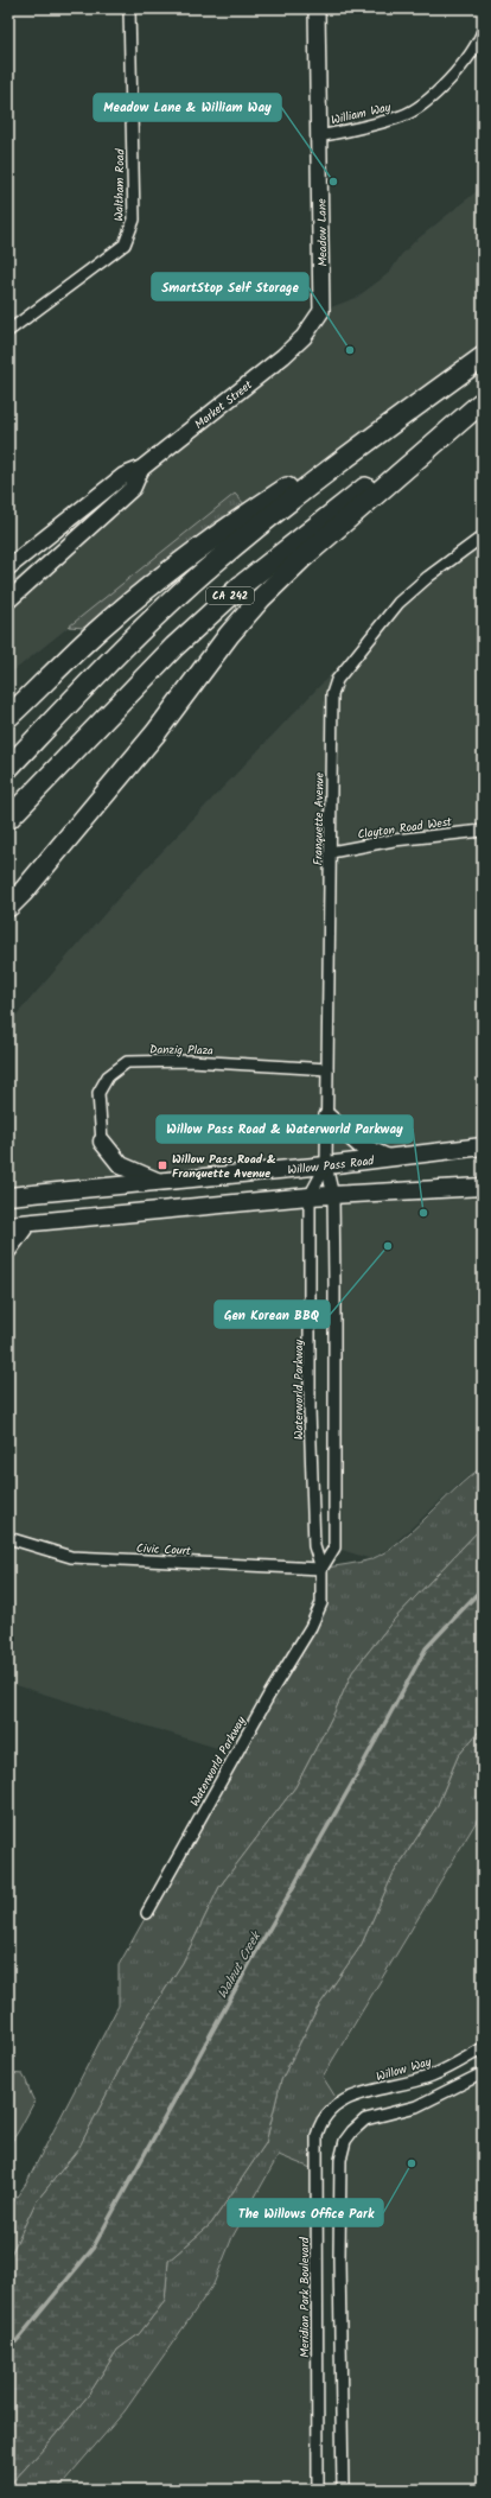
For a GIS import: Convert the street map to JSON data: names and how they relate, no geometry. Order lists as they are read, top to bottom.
{
  "streets": {
    "highway": ["CA 242"],
    "main road": ["Willow Pass Road"],
    "street": [
      "William Way",
      "Waltham Road",
      "Meadow Lane",
      "Market Street",
      "Franquette Avenue",
      "Clayton Road West",
      "Danzig Plaza",
      "Waterworld Parkway",
      "Civic Court",
      "Willow Way",
      "Meridian Park Boulevard"
    ]
  },
  "crossings": [
    ["William Way", "Meadow Lane"],
    ["Meadow Lane", "Market Street"],
    ["Franquette Avenue", "Clayton Road West"],
    ["Franquette Avenue", "Danzig Plaza"],
    ["Franquette Avenue", "Willow Pass Road"],
    ["Franquette Avenue", "Waterworld Parkway"],
    ["Willow Pass Road", "Waterworld Parkway"],
    ["Waterworld Parkway", "Civic Court"],
    ["Willow Way", "Meridian Park Boulevard"]
  ],
  "water": ["Walnut Creek"],
  "places": {
    "other": [
      "Meadow Lane & William Way",
      "SmartStop Self Storage",
      "Willow Pass Road & Waterworld Parkway",
      "Gen Korean BBQ",
      "The Willows Office Park"
    ],
    "transit": ["Willow Pass Road & Franquette Avenue"]
  }
}
